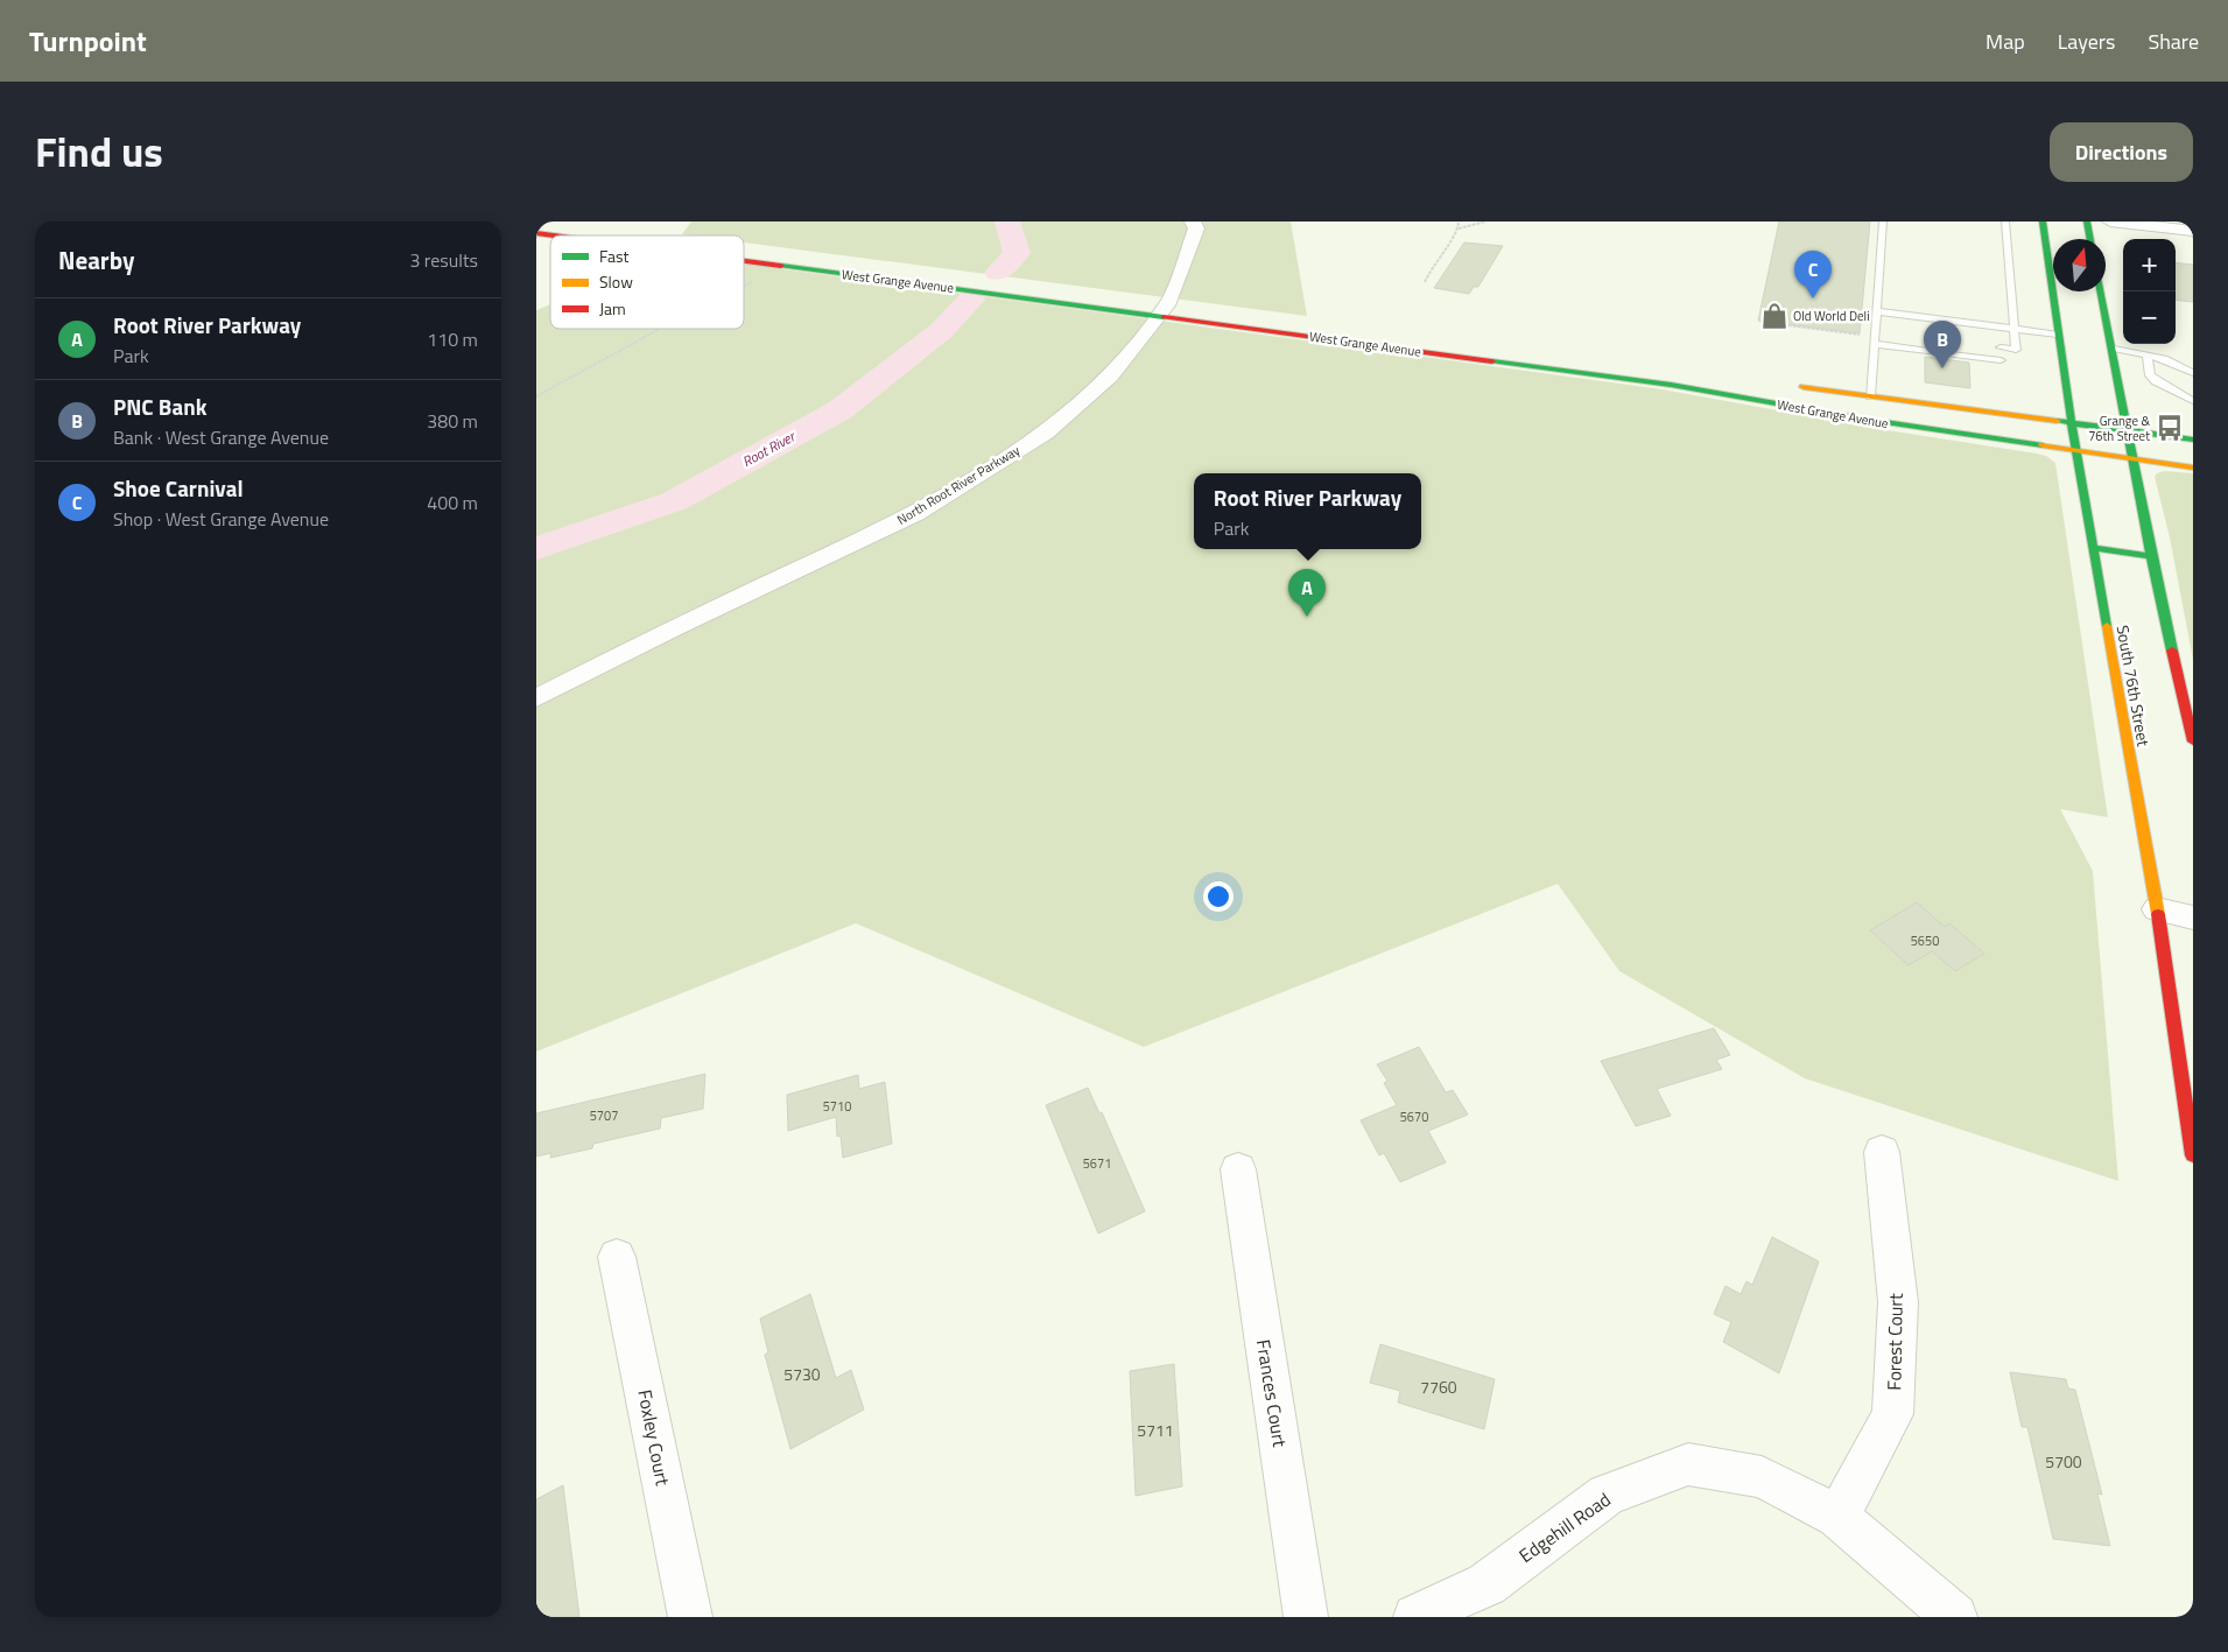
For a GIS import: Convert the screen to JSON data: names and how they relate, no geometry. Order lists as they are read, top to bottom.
{
  "streets": {
    "street": [
      "West Grange Avenue",
      "North Root River Parkway",
      "South 76th Street",
      "Forest Court",
      "Frances Court",
      "Foxley Court",
      "Edgehill Road"
    ]
  },
  "crossings": [
    ["West Grange Avenue", "North Root River Parkway"],
    ["West Grange Avenue", "South 76th Street"],
    ["Forest Court", "Edgehill Road"]
  ],
  "water": ["Root River"],
  "places": {
    "shop": ["Old World Deli"],
    "bus stop": ["Grange & 76th Street"]
  },
  "house_numbers": [
    "5650",
    "5710",
    "5707",
    "5670",
    "5671",
    "5730",
    "7760",
    "5711",
    "5700"
  ],
  "legend": ["Fast", "Slow", "Jam"],
  "north": "top",
  "page": {
    "header": "Turnpoint",
    "nav": ["Map", "Layers", "Share"],
    "title": "Find us",
    "buttons": "Directions",
    "heading": ["Nearby", "3 results"],
    "map_buttons": ["+", "−"],
    "pins": ["C", "B", "A"],
    "list": [
      {
        "mark": "A",
        "name": "Root River Parkway",
        "note": "Park",
        "value": "110 m"
      },
      {
        "mark": "B",
        "name": "PNC Bank",
        "note": "Bank · West Grange Avenue",
        "value": "380 m"
      },
      {
        "mark": "C",
        "name": "Shoe Carnival",
        "note": "Shop · West Grange Avenue",
        "value": "400 m"
      }
    ],
    "popup": ["Root River Parkway", "Park"]
  }
}
